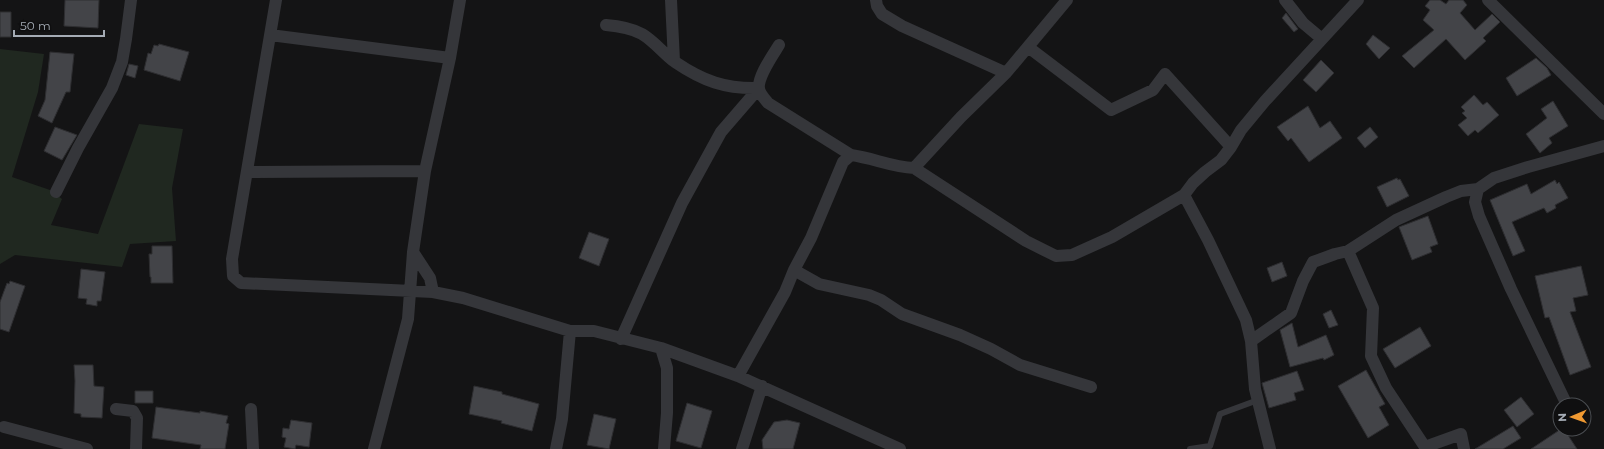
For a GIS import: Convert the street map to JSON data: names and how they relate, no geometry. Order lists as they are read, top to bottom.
{
  "scale_bar": "50 m",
  "north": "left"
}
